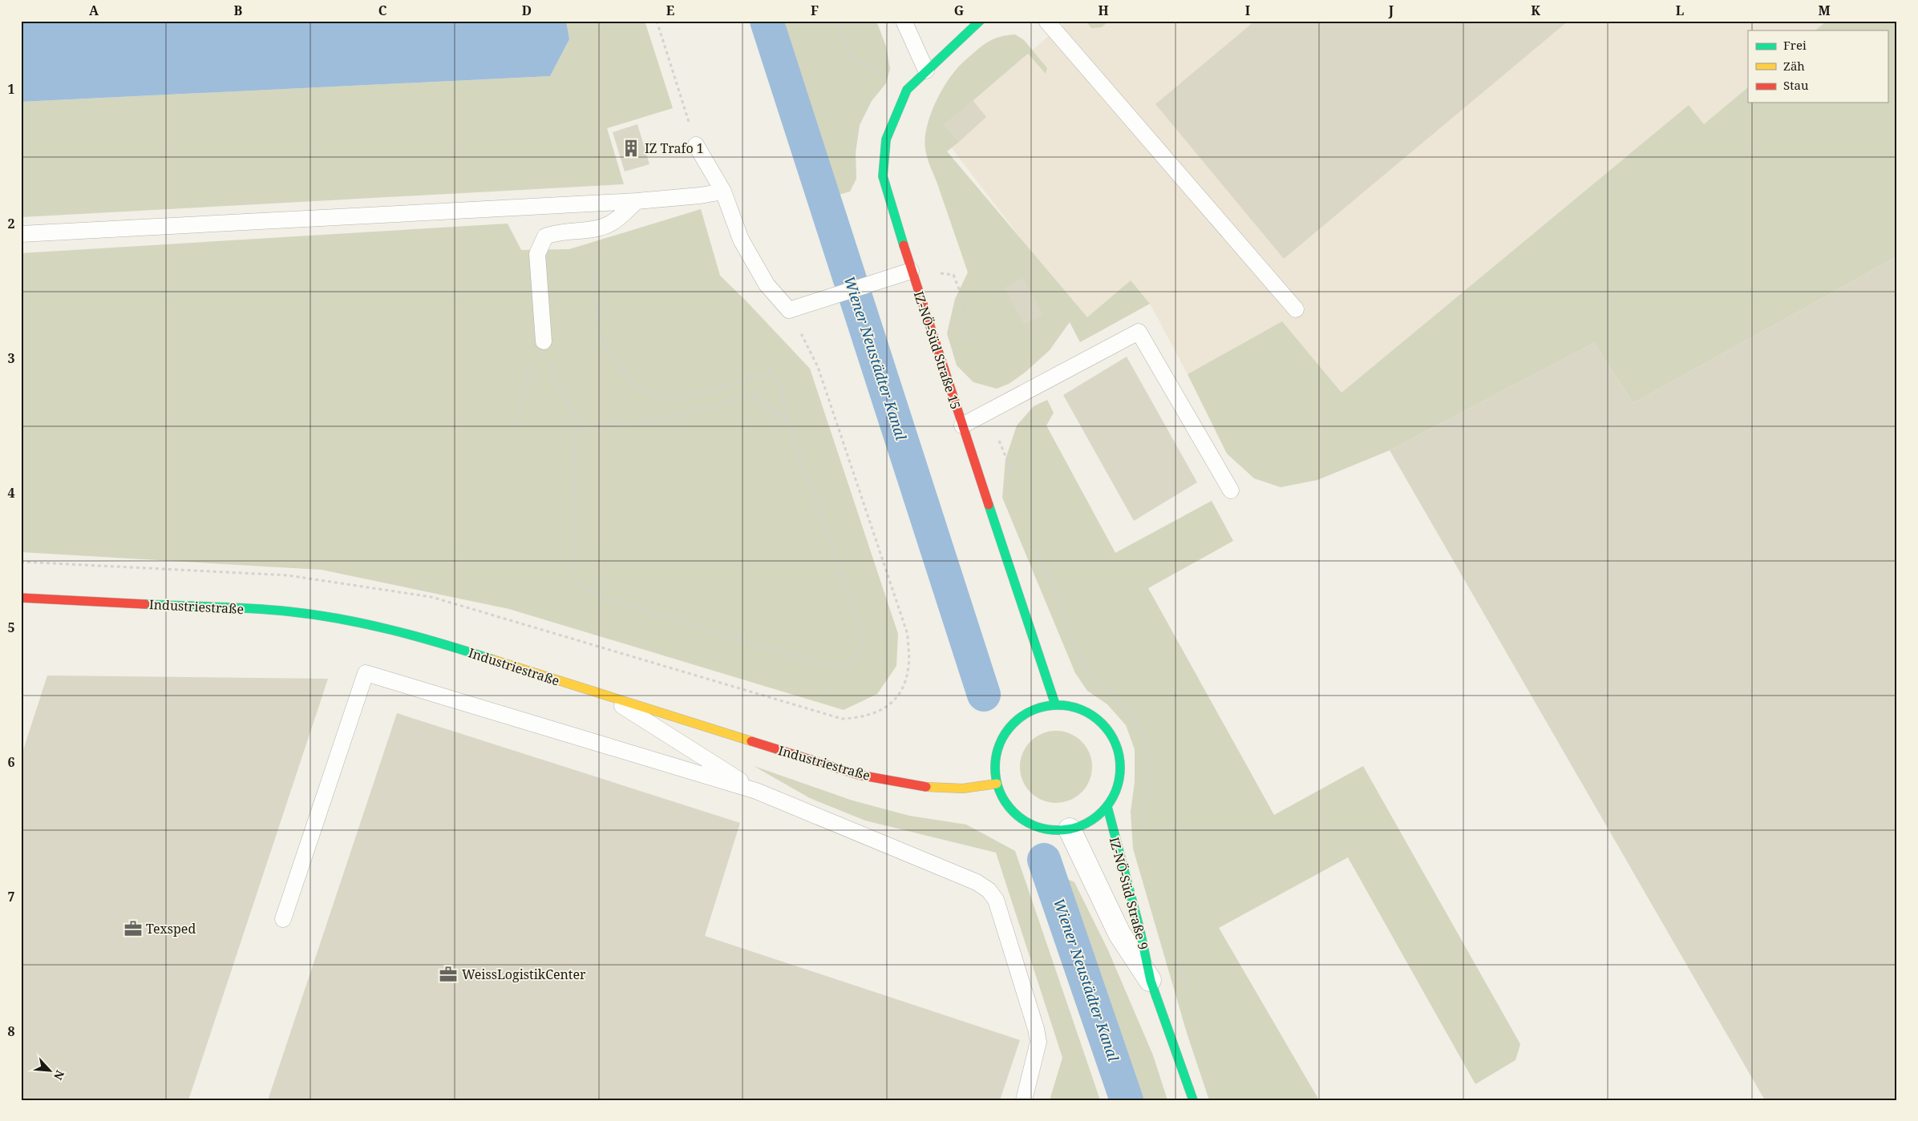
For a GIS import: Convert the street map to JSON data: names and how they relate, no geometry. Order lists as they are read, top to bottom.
{
  "streets": {
    "street": ["IZ-NÖ-Süd Straße 15", "Industriestraße", "IZ-NÖ-Süd Straße 9"]
  },
  "crossings": [
    ["IZ-NÖ-Süd Straße 15", "Industriestraße"],
    ["IZ-NÖ-Süd Straße 15", "IZ-NÖ-Süd Straße 9"],
    ["Industriestraße", "IZ-NÖ-Süd Straße 9"]
  ],
  "water": ["Wiener Neustädter Kanal"],
  "places": {
    "building": ["IZ Trafo 1"],
    "office": ["Texsped", "WeissLogistikCenter"]
  },
  "legend": ["Frei", "Zäh", "Stau"],
  "north": "bottom right",
  "grid": {
    "columns": [
      "A",
      "B",
      "C",
      "D",
      "E",
      "F",
      "G",
      "H",
      "I",
      "J",
      "K",
      "L",
      "M"
    ],
    "rows": [
      "1",
      "2",
      "3",
      "4",
      "5",
      "6",
      "7",
      "8"
    ]
  }
}
